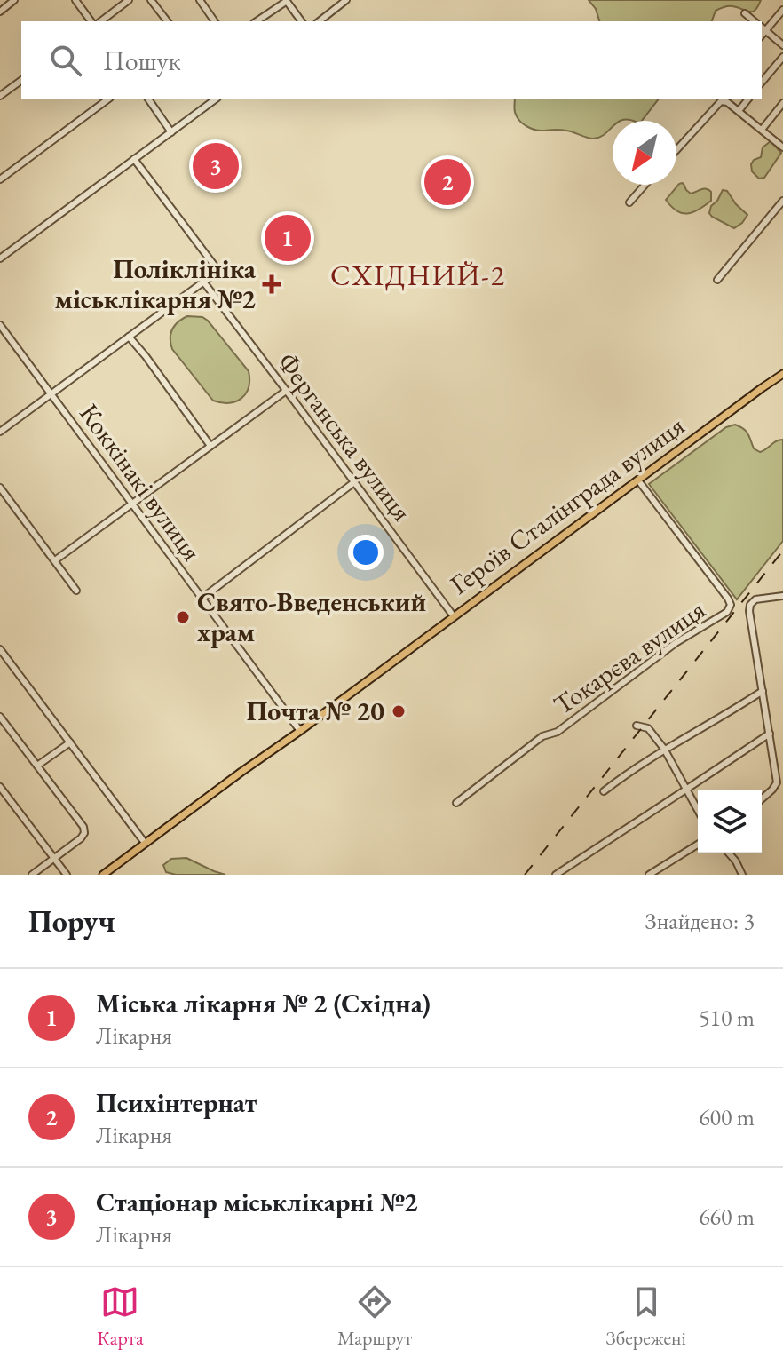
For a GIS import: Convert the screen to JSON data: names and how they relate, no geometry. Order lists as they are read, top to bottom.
{
  "streets": {
    "main road": ["Героїв Сталінграда вулиця"],
    "street": ["Ферганська вулиця", "Коккінакі вулиця", "Токарєва вулиця"]
  },
  "crossings": [
    ["Ферганська вулиця", "Героїв Сталінграда вулиця"],
    ["Коккінакі вулиця", "Героїв Сталінграда вулиця"],
    ["Героїв Сталінграда вулиця", "Токарєва вулиця"]
  ],
  "districts": ["СХІДНИЙ-2"],
  "places": {
    "health": ["Поліклініка міськлікарня №2"],
    "other": ["Свято-Введенський храм", "Почта № 20"]
  },
  "north": "bottom left",
  "page": {
    "search": "Пошук",
    "pins": ["3", "2", "1"],
    "heading": ["Поруч", "Знайдено: 3"],
    "list": [
      {
        "mark": "1",
        "name": "Міська лікарня № 2 (Східна)",
        "note": "Лікарня",
        "value": "510 m"
      },
      {
        "mark": "2",
        "name": "Психінтернат",
        "note": "Лікарня",
        "value": "600 m"
      },
      {
        "mark": "3",
        "name": "Стаціонар міськлікарні №2",
        "note": "Лікарня",
        "value": "660 m"
      }
    ],
    "nav": ["Карта", "Маршрут", "Збережені"]
  }
}
